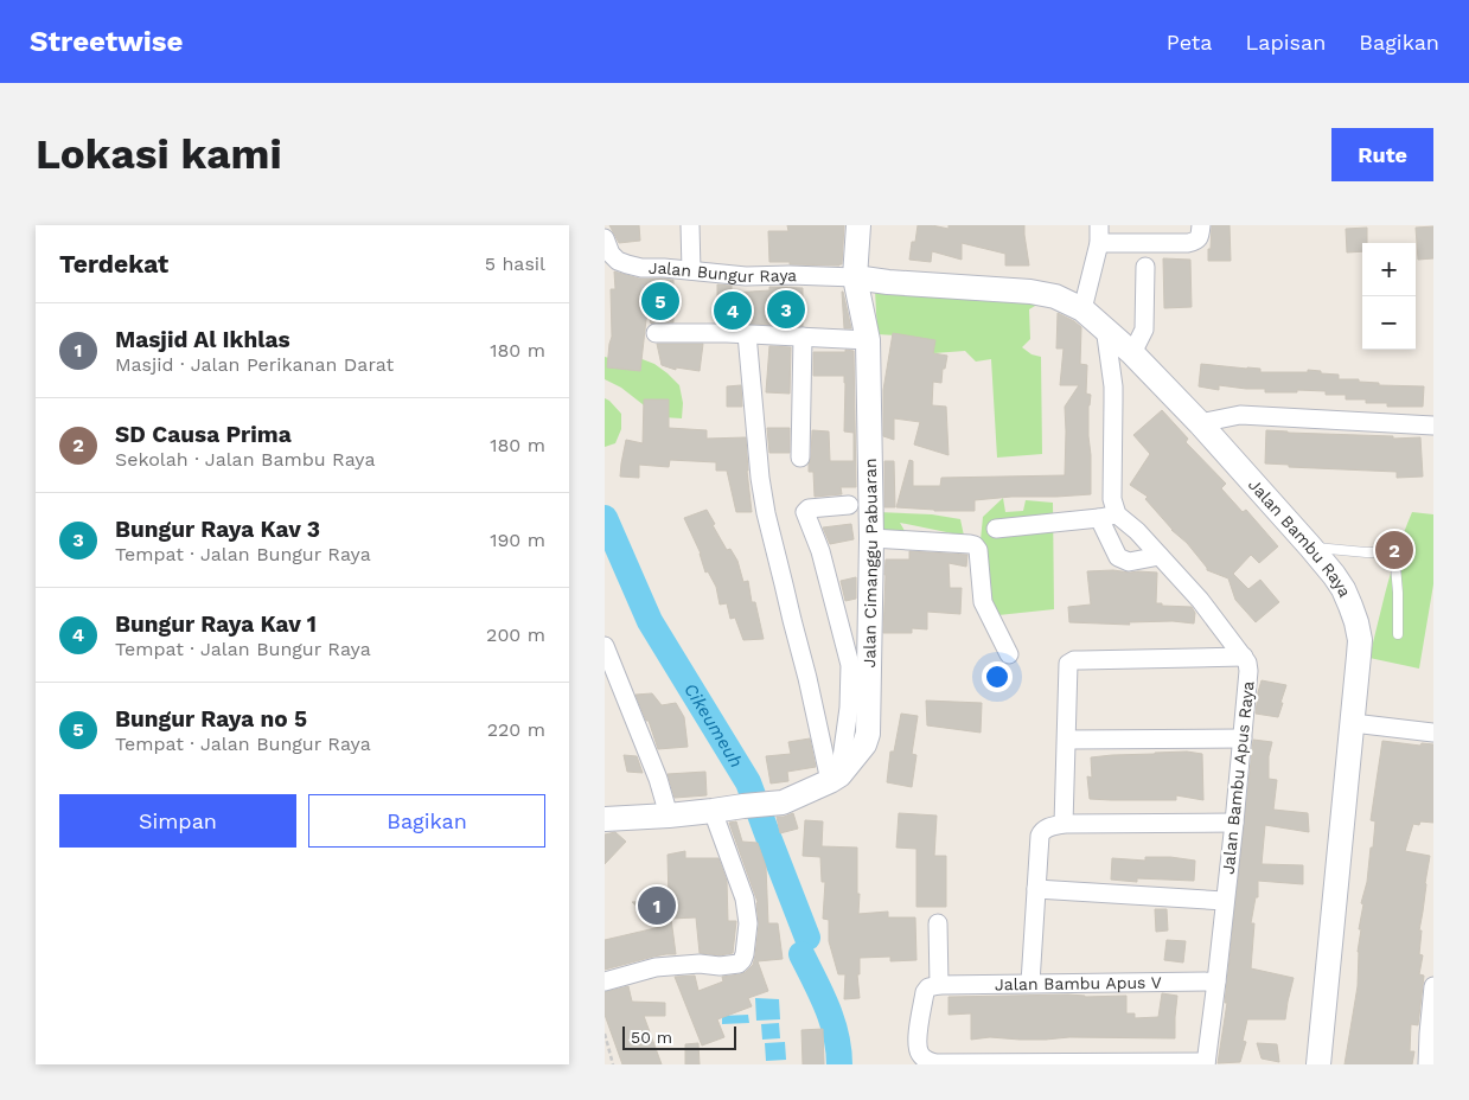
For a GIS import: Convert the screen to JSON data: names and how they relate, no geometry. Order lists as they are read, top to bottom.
{
  "streets": {
    "street": [
      "Jalan Bungur Raya",
      "Jalan Bambu Raya",
      "Jalan Cimanggu Pabuaran",
      "Jalan Bambu Apus Raya",
      "Jalan Bambu Apus V"
    ]
  },
  "crossings": [
    ["Jalan Bungur Raya", "Jalan Bambu Raya"],
    ["Jalan Bungur Raya", "Jalan Cimanggu Pabuaran"],
    ["Jalan Bambu Raya", "Jalan Cimanggu Pabuaran"],
    ["Jalan Bambu Apus Raya", "Jalan Bambu Apus V"]
  ],
  "water": ["Cikeumeuh"],
  "scale_bar": "50 m",
  "page": {
    "header": "Streetwise",
    "nav": ["Peta", "Lapisan", "Bagikan"],
    "buttons": [
      "Rute",
      ["Simpan", "Bagikan"]
    ],
    "title": "Lokasi kami",
    "heading": ["Terdekat", "5 hasil"],
    "map_buttons": ["+", "−"],
    "pins": [
      "5",
      "3",
      "4",
      "2",
      "1"
    ],
    "list": [
      {
        "mark": "1",
        "name": "Masjid Al Ikhlas",
        "note": "Masjid · Jalan Perikanan Darat",
        "value": "180 m"
      },
      {
        "mark": "2",
        "name": "SD Causa Prima",
        "note": "Sekolah · Jalan Bambu Raya",
        "value": "180 m"
      },
      {
        "mark": "3",
        "name": "Bungur Raya Kav 3",
        "note": "Tempat · Jalan Bungur Raya",
        "value": "190 m"
      },
      {
        "mark": "4",
        "name": "Bungur Raya Kav 1",
        "note": "Tempat · Jalan Bungur Raya",
        "value": "200 m"
      },
      {
        "mark": "5",
        "name": "Bungur Raya no 5",
        "note": "Tempat · Jalan Bungur Raya",
        "value": "220 m"
      }
    ],
    "scale": "50 m"
  }
}
